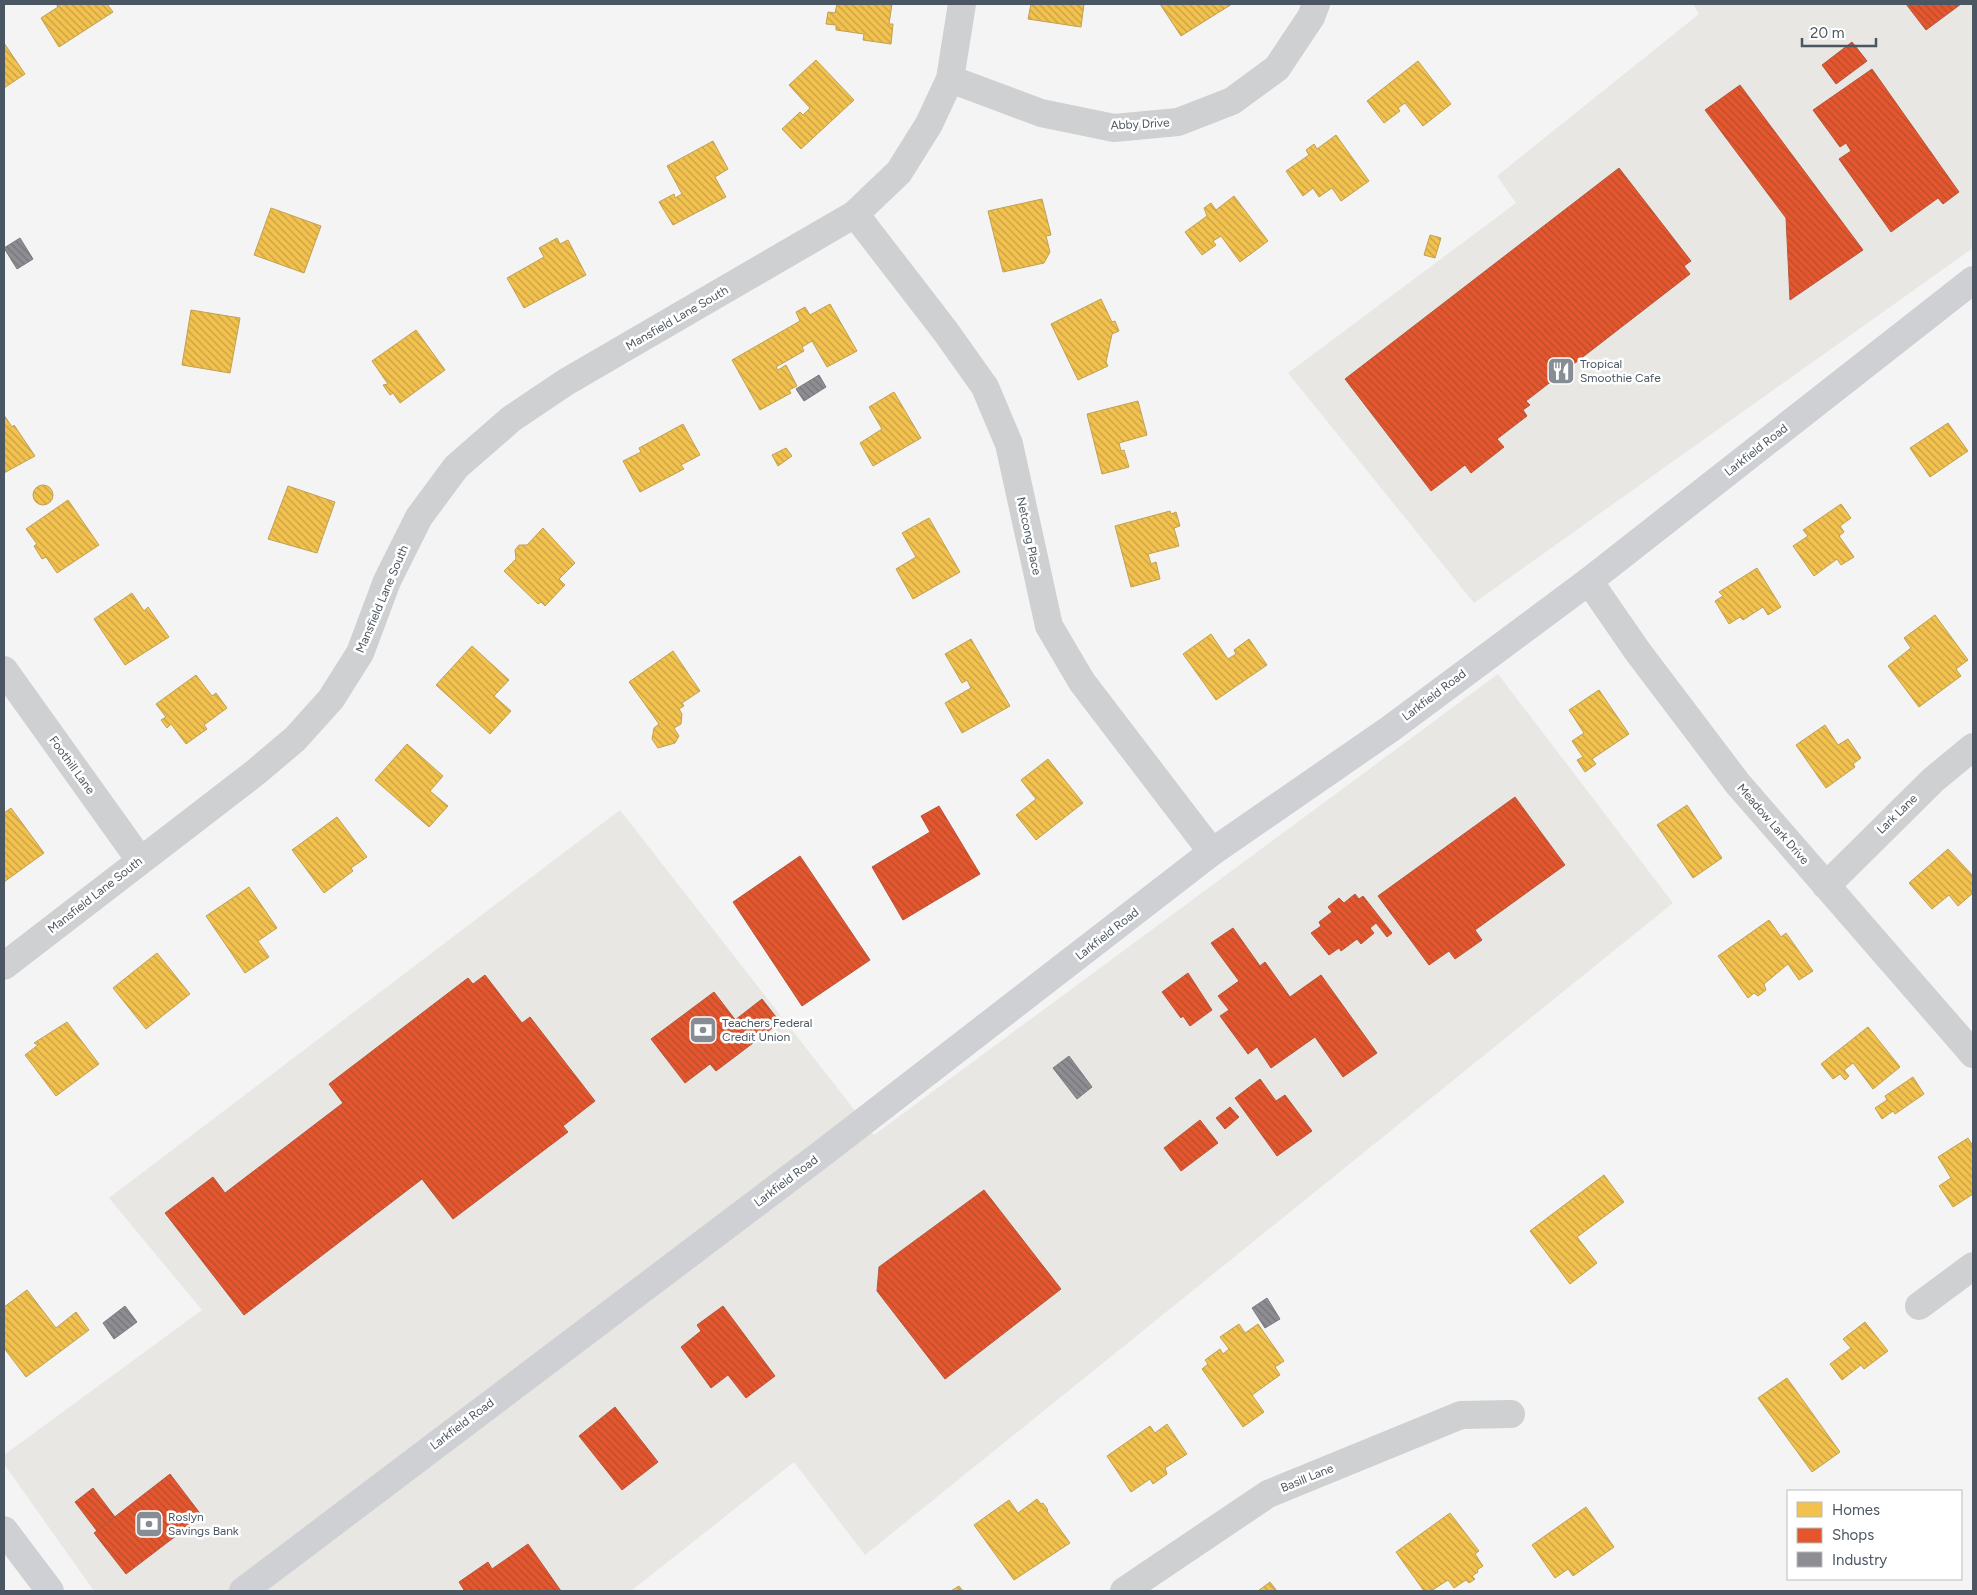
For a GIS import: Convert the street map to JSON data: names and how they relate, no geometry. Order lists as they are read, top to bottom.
{
  "streets": {
    "main road": ["Larkfield Road"],
    "street": [
      "Abby Drive",
      "Mansfield Lane South",
      "Netcong Place",
      "Foothill Lane",
      "Lark Lane",
      "Meadow Lark Drive",
      "Basill Lane"
    ]
  },
  "crossings": [
    ["Abby Drive", "Mansfield Lane South"],
    ["Mansfield Lane South", "Netcong Place"],
    ["Mansfield Lane South", "Foothill Lane"],
    ["Larkfield Road", "Netcong Place"],
    ["Larkfield Road", "Meadow Lark Drive"],
    ["Lark Lane", "Meadow Lark Drive"]
  ],
  "places": {
    "restaurant": ["Tropical Smoothie Cafe"],
    "bank": ["Teachers Federal Credit Union", "Roslyn Savings Bank"]
  },
  "legend": ["Homes", "Shops", "Industry"],
  "scale_bar": "20 m"
}
